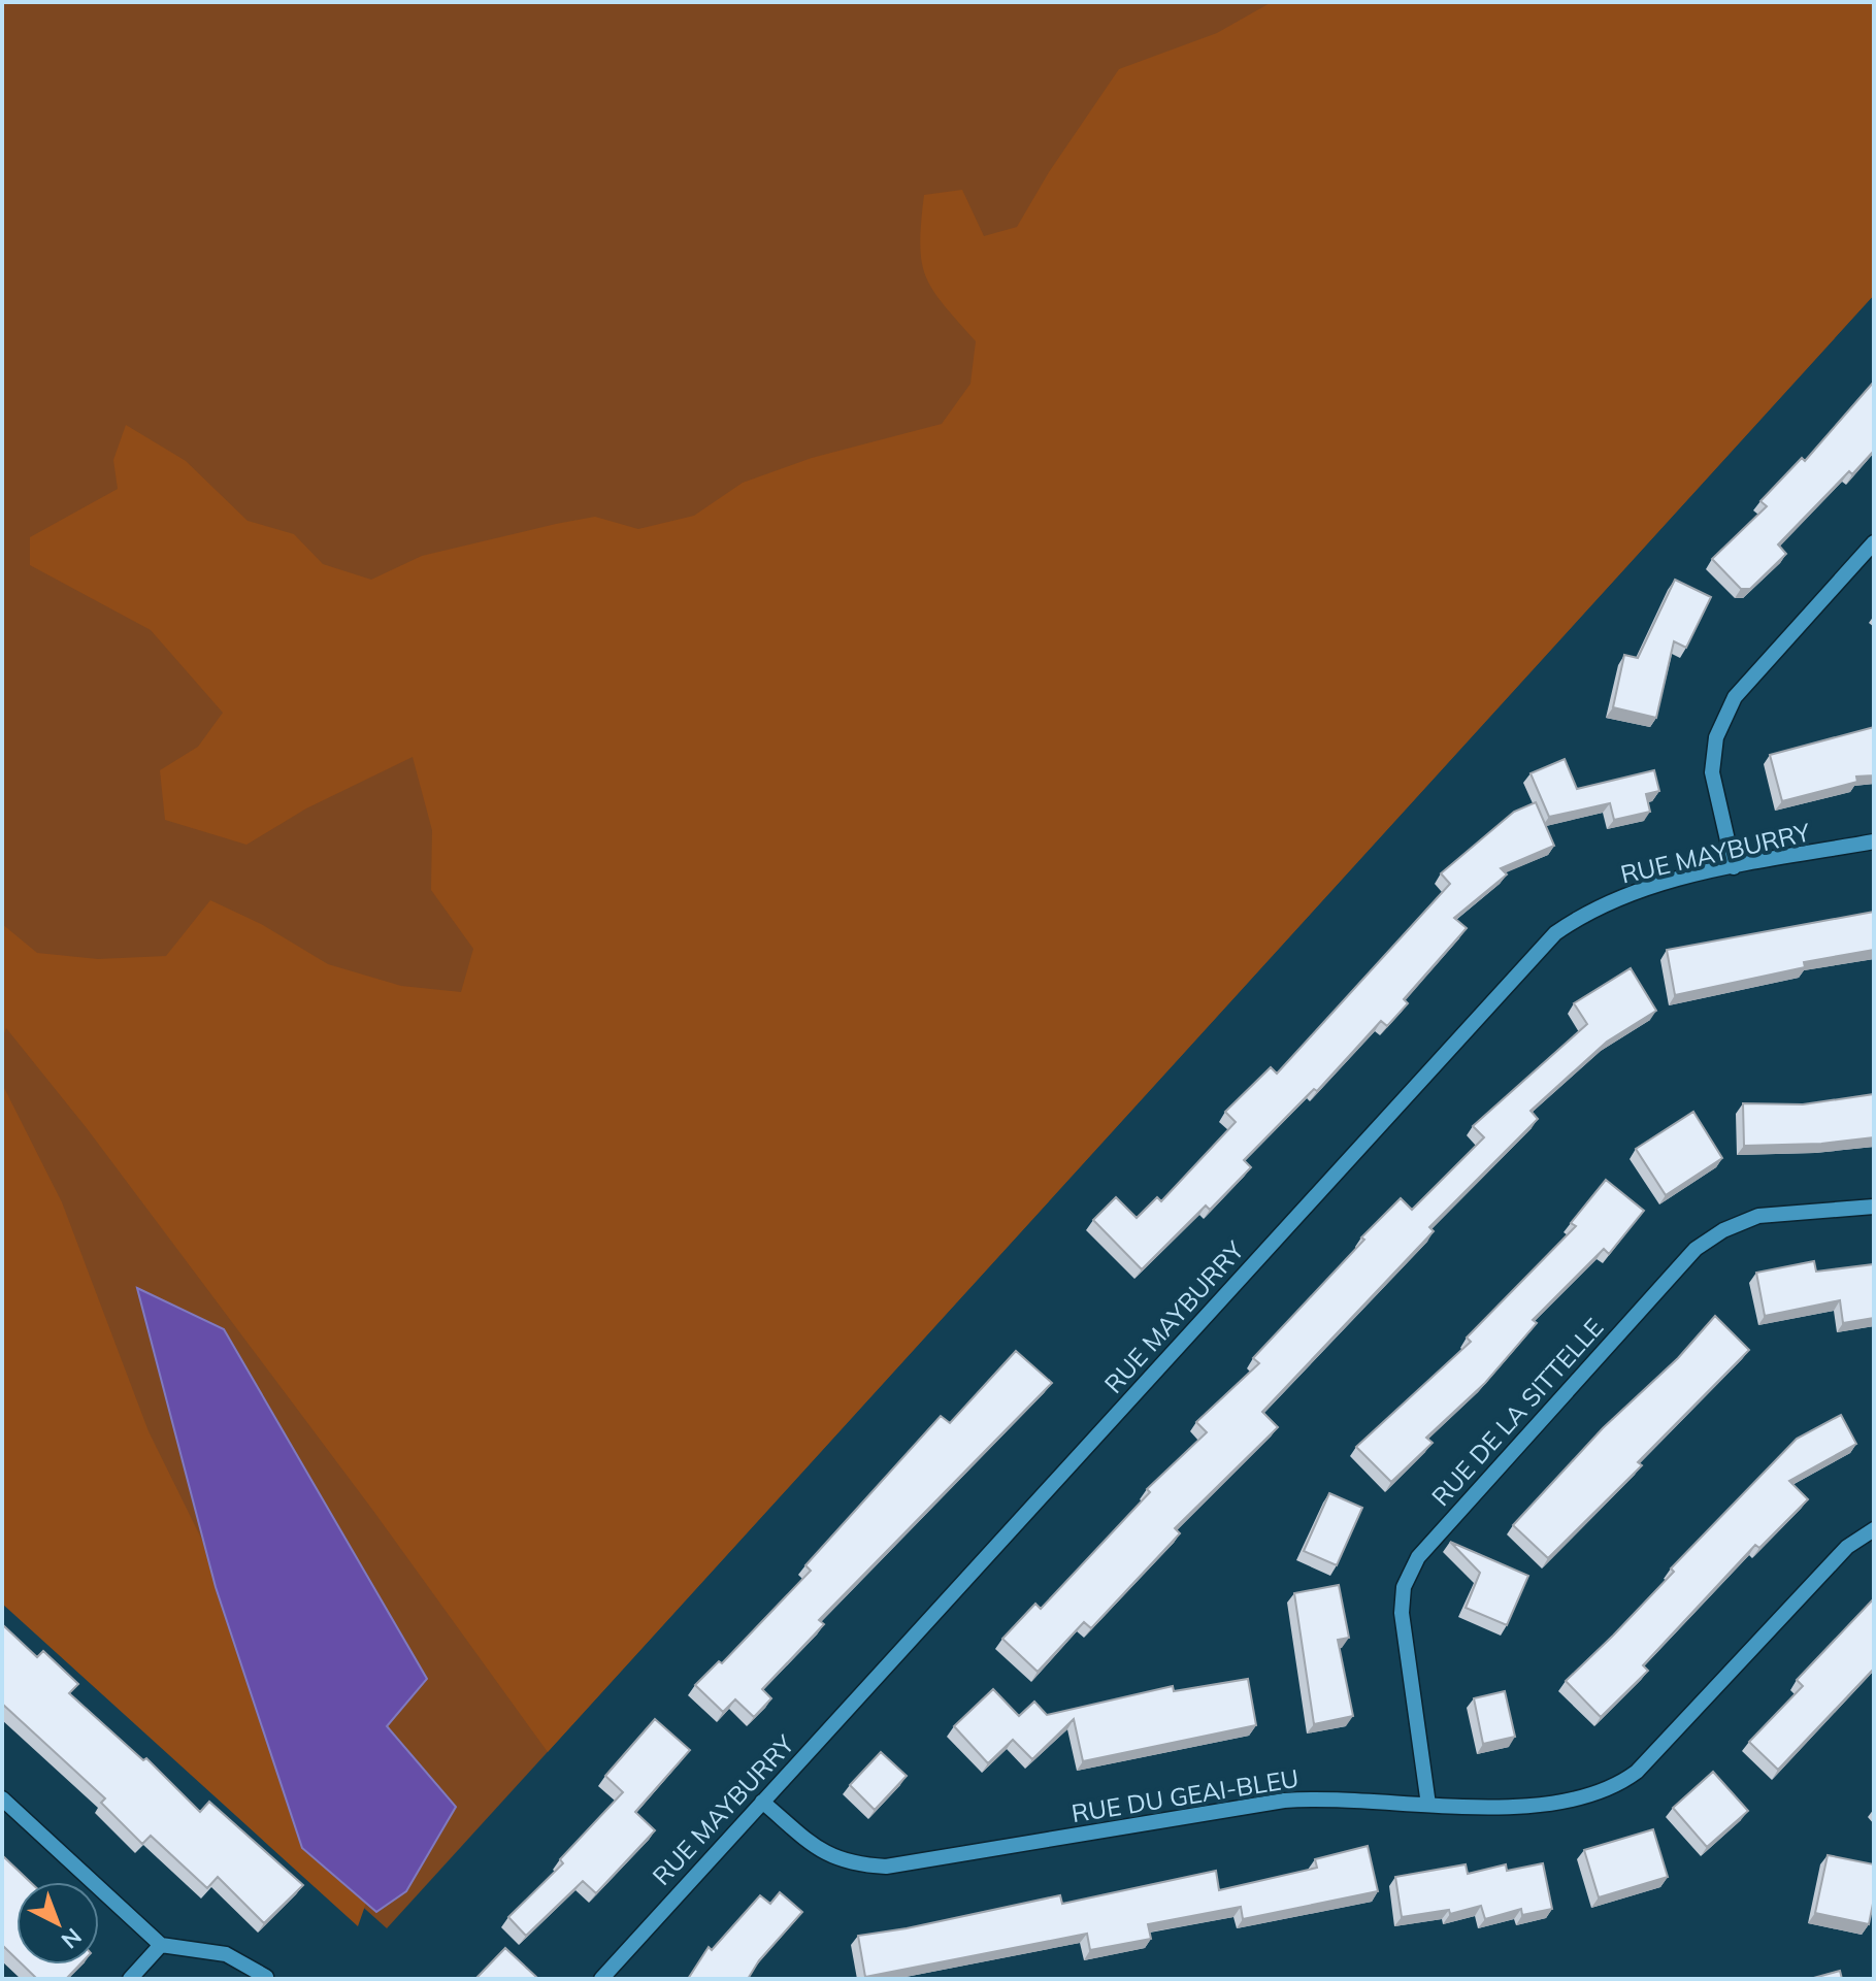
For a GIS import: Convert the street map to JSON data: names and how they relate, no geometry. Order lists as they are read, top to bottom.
{
  "streets": {
    "street": ["RUE MAYBURRY", "RUE DE LA SITTELLE", "RUE DU GEAI-BLEU"]
  },
  "crossings": [
    ["RUE MAYBURRY", "RUE DU GEAI-BLEU"],
    ["RUE DE LA SITTELLE", "RUE DU GEAI-BLEU"]
  ],
  "north": "bottom right"
}
